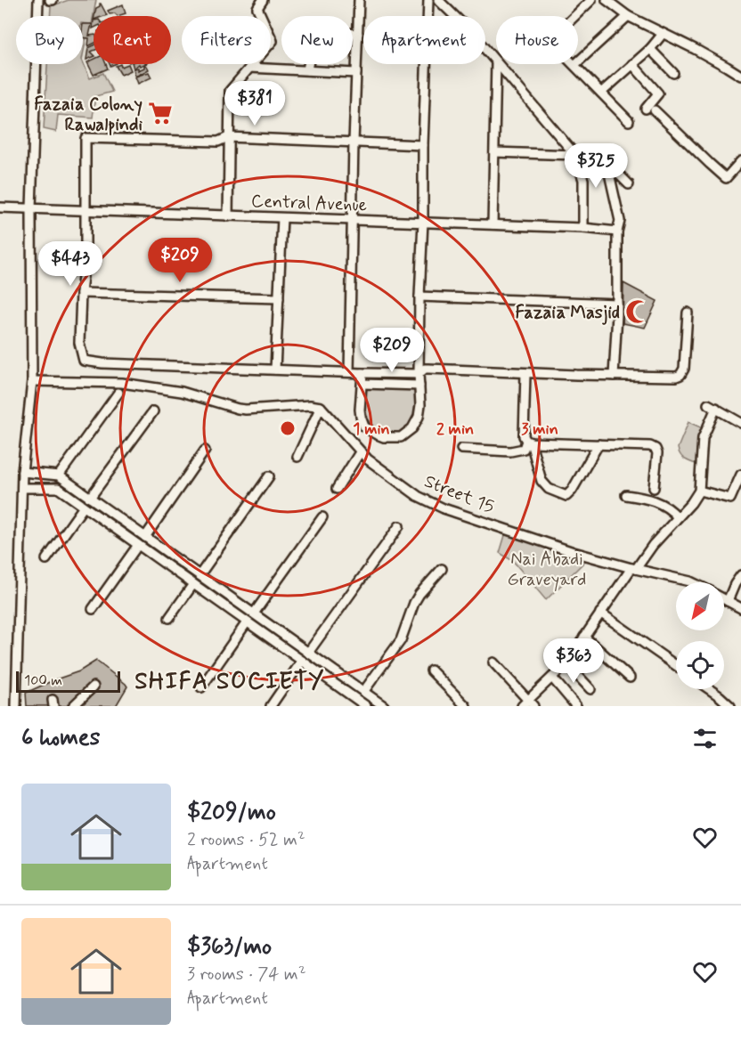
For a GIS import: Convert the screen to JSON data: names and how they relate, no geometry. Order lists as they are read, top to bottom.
{
  "streets": {
    "street": ["Central Avenue", "Street 15"]
  },
  "districts": ["SHIFA SOCIETY"],
  "parks": ["Nai Abadi Graveyard"],
  "places": {
    "supermarket": ["Fazaia Colony Rawalpindi"],
    "mosque": ["Fazaia Masjid"]
  },
  "scale_bar": "100 m",
  "north": "bottom left",
  "page": {
    "chip": [
      "Buy",
      "Rent",
      "Filters",
      "New",
      "Apartment",
      "House"
    ],
    "price": [
      "$381",
      "$325",
      "$209",
      "$443",
      "$209",
      "$363"
    ],
    "scale": "100 m",
    "heading": "6 homes",
    "list": [
      {
        "name": "$209/mo",
        "note": "2 rooms · 52 m² · Apartment"
      },
      {
        "name": "$363/mo",
        "note": "3 rooms · 74 m² · Apartment"
      }
    ]
  },
  "rings": ["1 min", "2 min", "3 min"]
}
